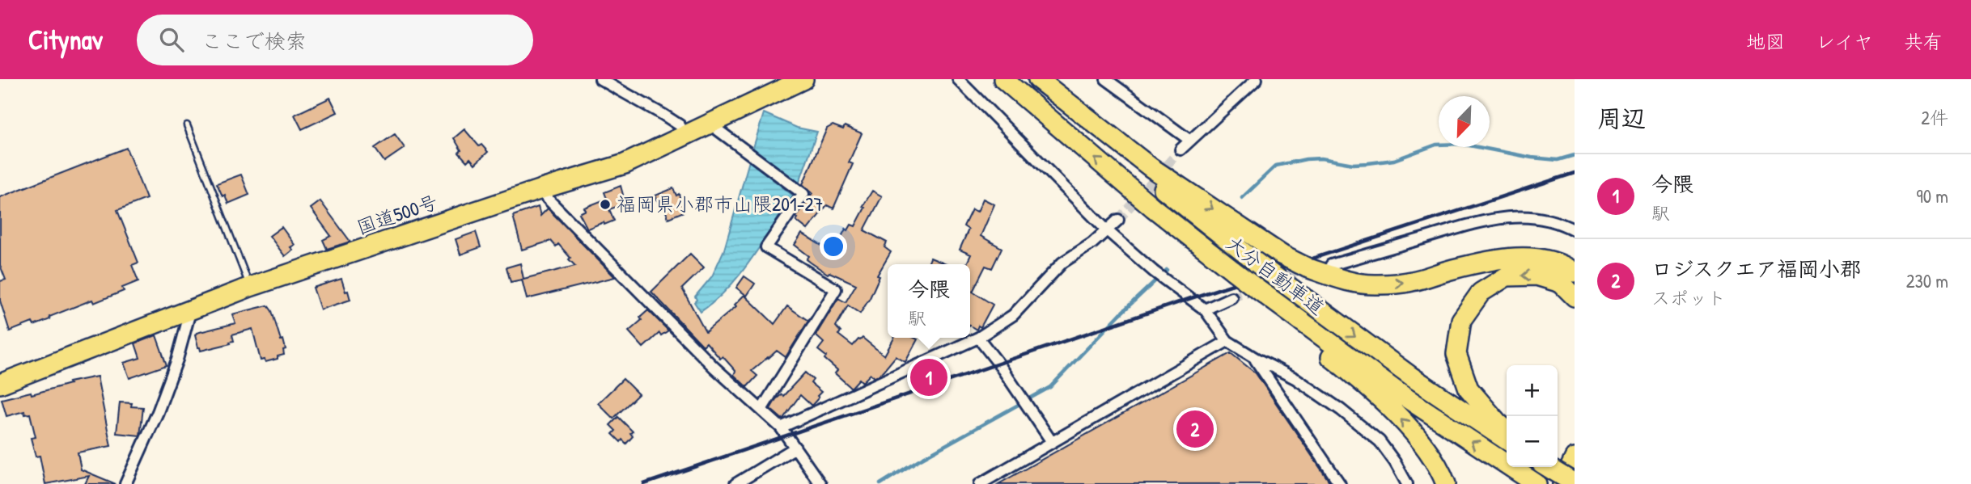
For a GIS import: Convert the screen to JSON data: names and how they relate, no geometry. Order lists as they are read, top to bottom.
{
  "streets": {
    "highway": ["国道500号", "大分自動車道"]
  },
  "places": ["福岡県小郡市山隈201-27"],
  "north": "bottom left",
  "page": {
    "header": "Citynav",
    "search": "ここで検索",
    "nav": ["地図", "レイヤ", "共有"],
    "heading": ["周辺", "2件"],
    "list": [
      {
        "mark": "1",
        "name": "今隈",
        "note": "駅",
        "value": "90 m"
      },
      {
        "mark": "2",
        "name": "ロジスクエア福岡小郡",
        "note": "スポット",
        "value": "230 m"
      }
    ],
    "popup": ["今隈", "駅"],
    "pins": ["1", "2"],
    "map_buttons": ["+", "−"]
  }
}
